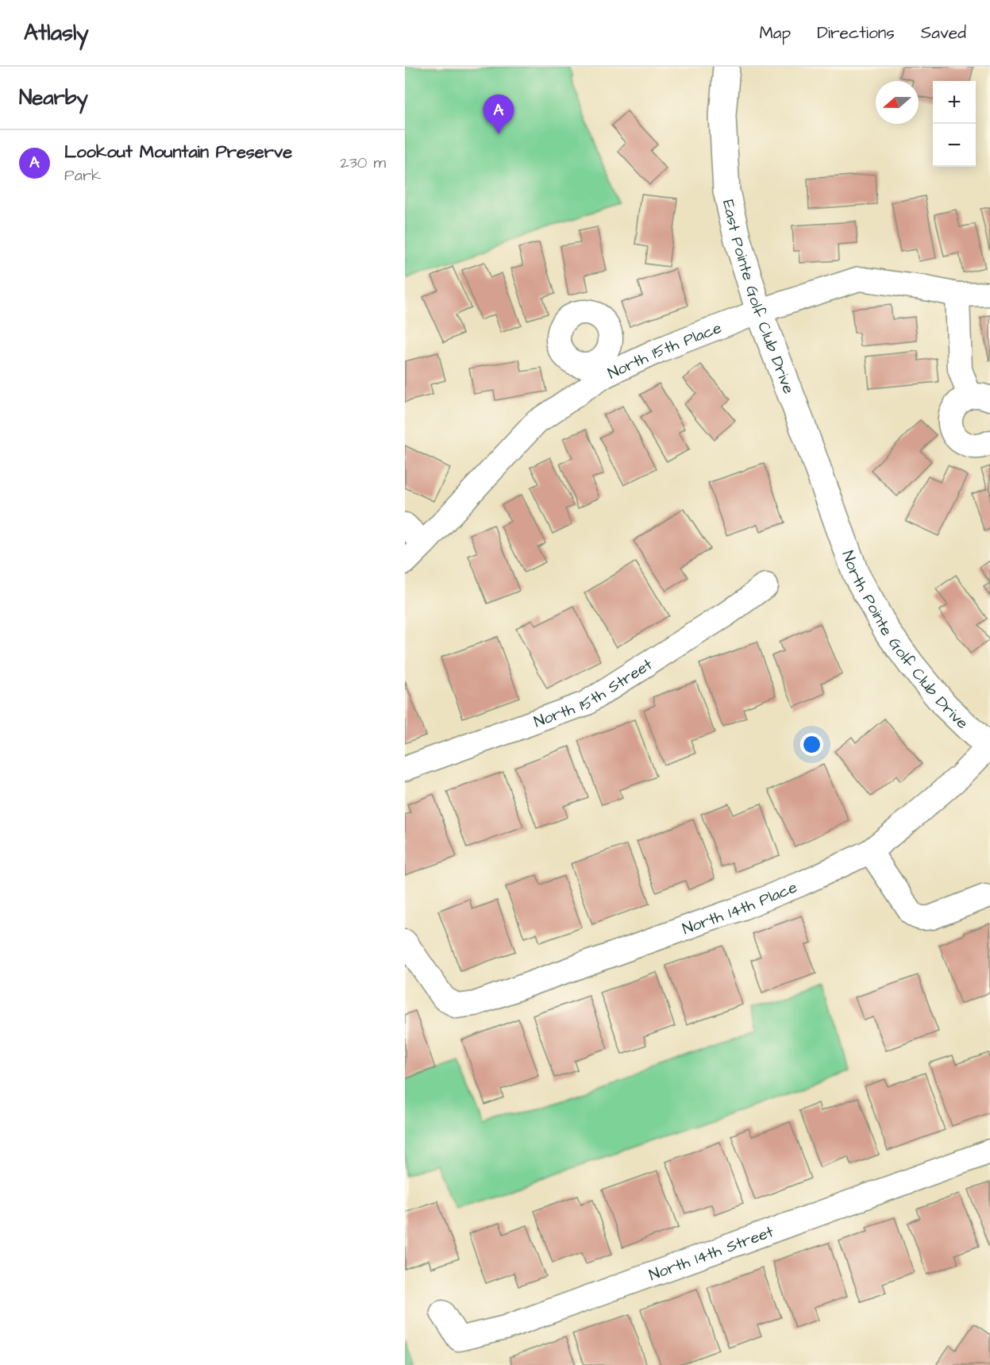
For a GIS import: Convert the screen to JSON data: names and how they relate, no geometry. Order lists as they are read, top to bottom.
{
  "streets": {
    "street": [
      "East Pointe Golf Club Drive",
      "North 15th Place",
      "North Pointe Golf Club Drive",
      "North 15th Street",
      "North 14th Place",
      "North 14th Street"
    ]
  },
  "crossings": [
    ["East Pointe Golf Club Drive", "North 15th Place"],
    ["East Pointe Golf Club Drive", "North Pointe Golf Club Drive"],
    ["North Pointe Golf Club Drive", "North 14th Place"]
  ],
  "north": "left",
  "page": {
    "header": "Atlasly",
    "nav": ["Map", "Directions", "Saved"],
    "heading": "Nearby",
    "map_buttons": ["+", "−"],
    "pins": "A",
    "list": [
      {
        "mark": "A",
        "name": "Lookout Mountain Preserve",
        "note": "Park",
        "value": "230 m"
      }
    ]
  }
}
